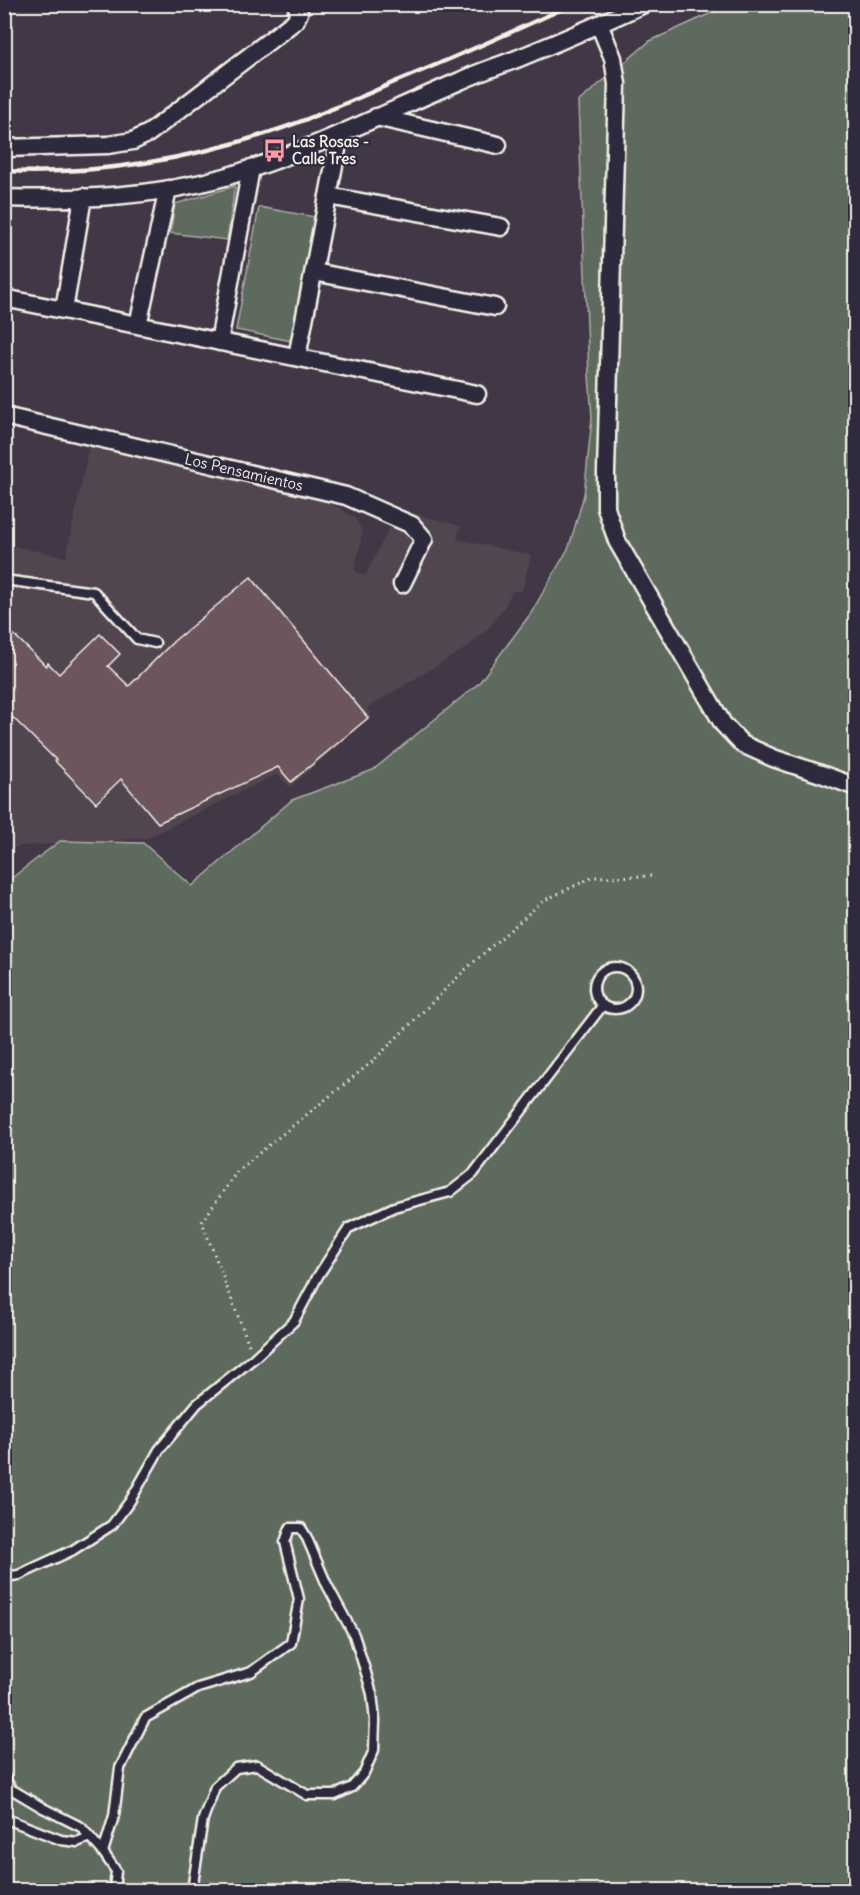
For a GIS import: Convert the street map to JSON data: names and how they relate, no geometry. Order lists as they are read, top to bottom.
{
  "streets": {
    "street": ["Los Pensamientos"]
  },
  "places": {
    "bus stop": ["Las Rosas - Calle Tres"]
  }
}
